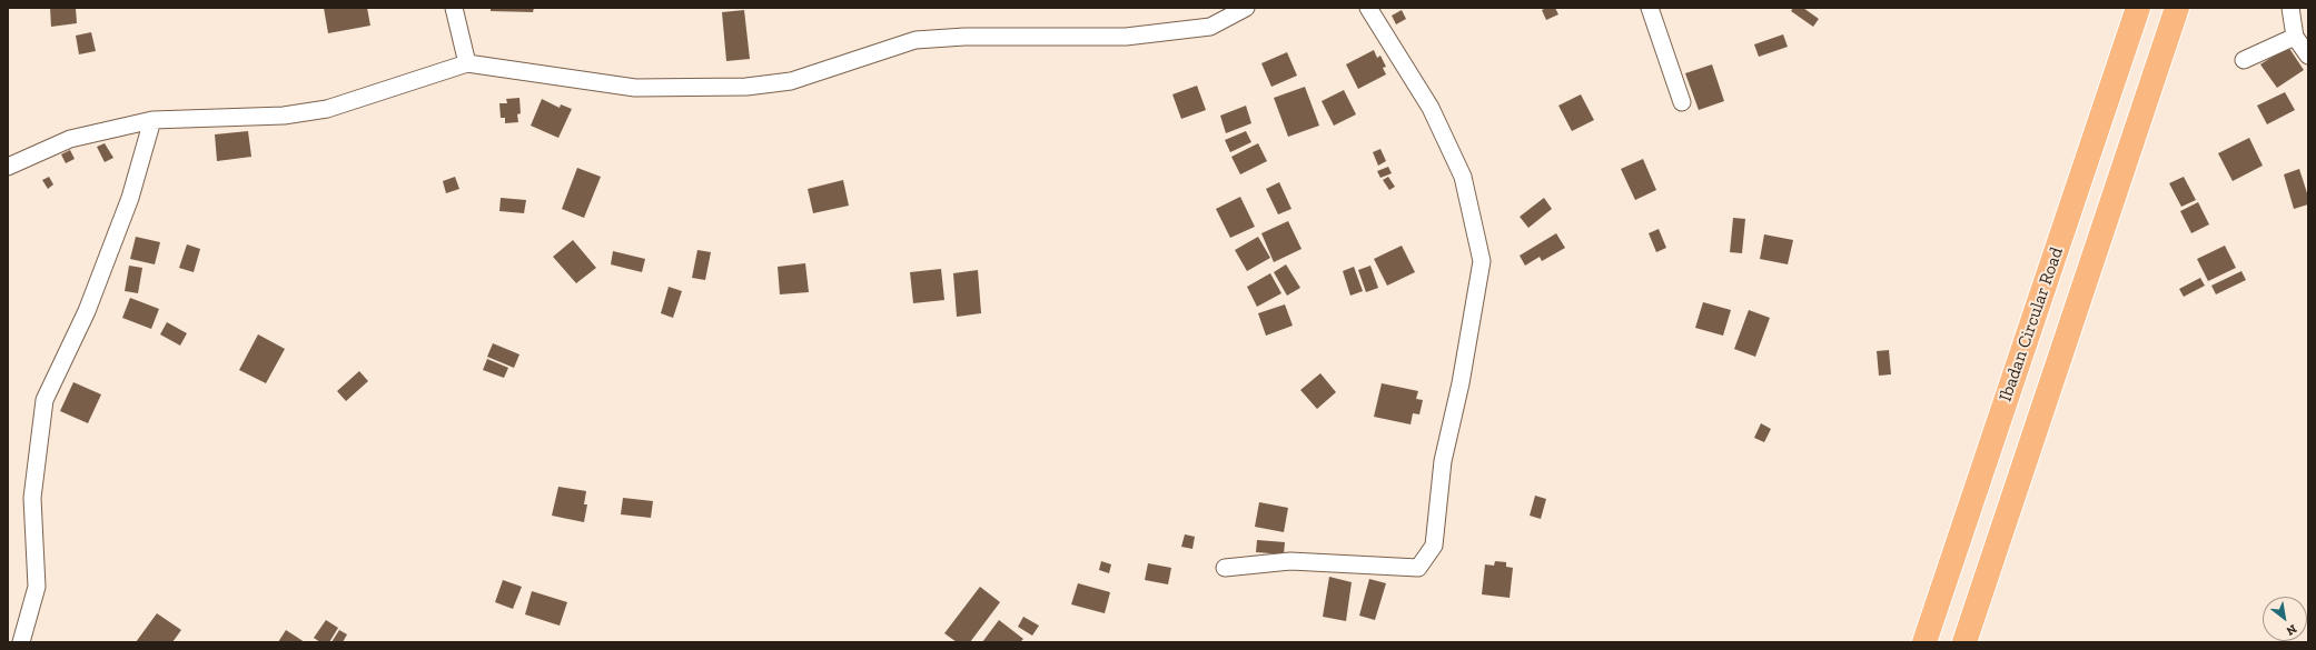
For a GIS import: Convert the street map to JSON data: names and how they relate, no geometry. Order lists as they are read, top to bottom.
{
  "streets": {
    "highway": ["Ibadan Circular Road"]
  },
  "north": "bottom right"
}
